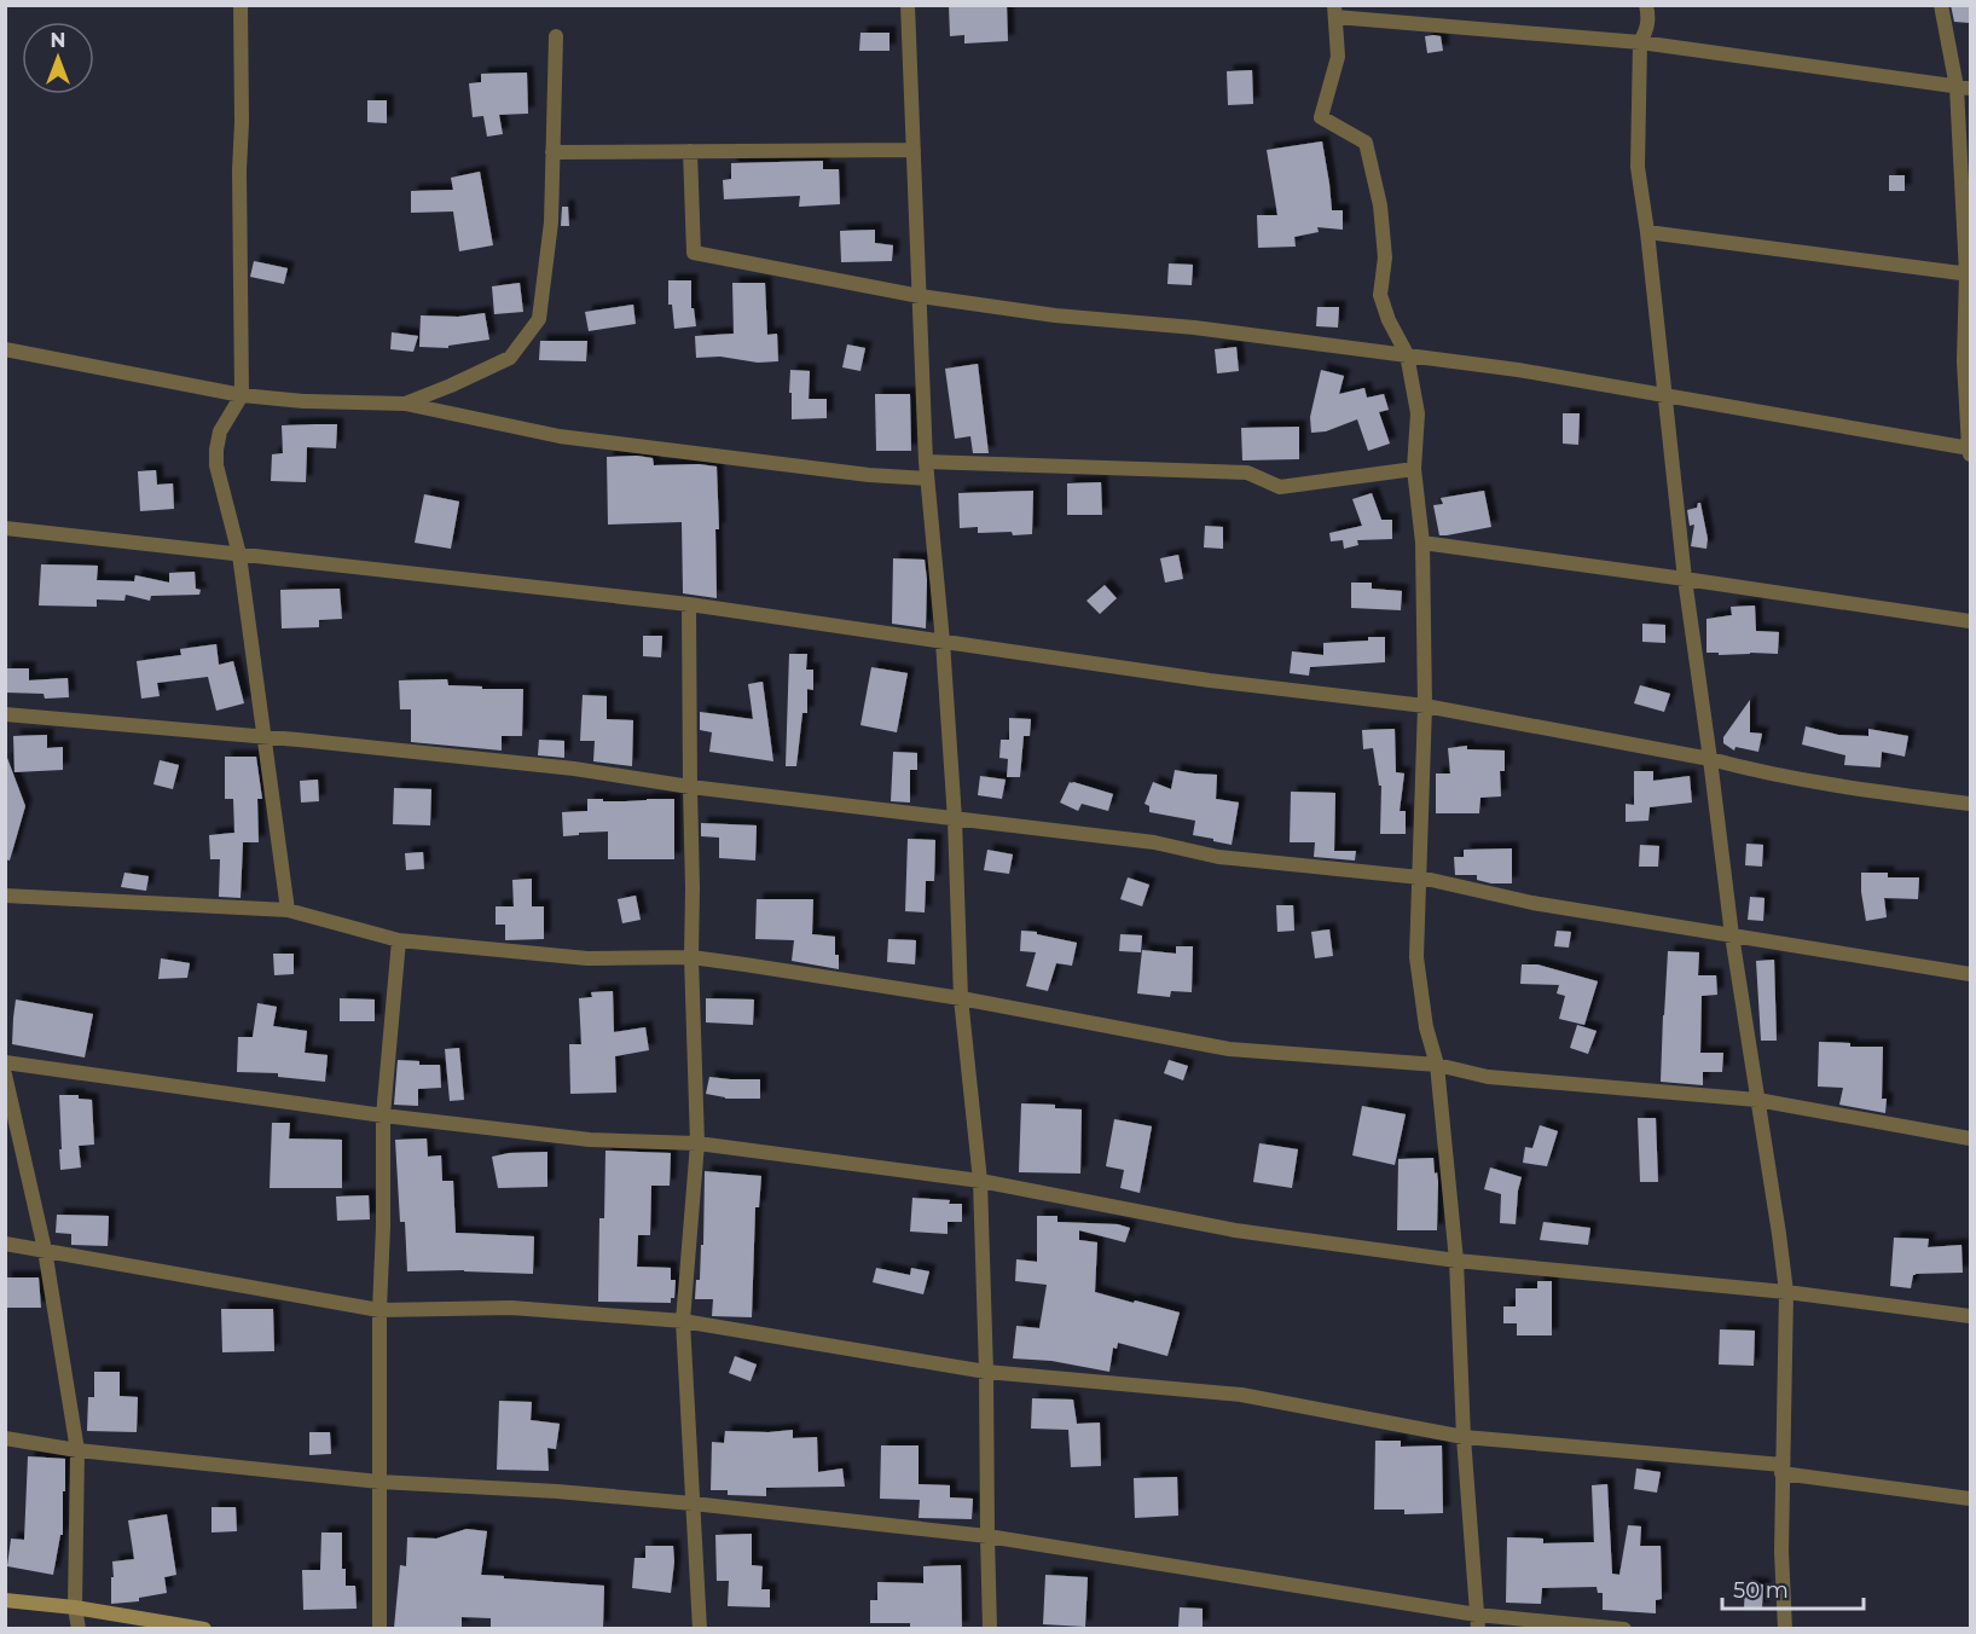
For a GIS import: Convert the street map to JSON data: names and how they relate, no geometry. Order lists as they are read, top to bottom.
{
  "scale_bar": "50 m",
  "north": "top"
}
